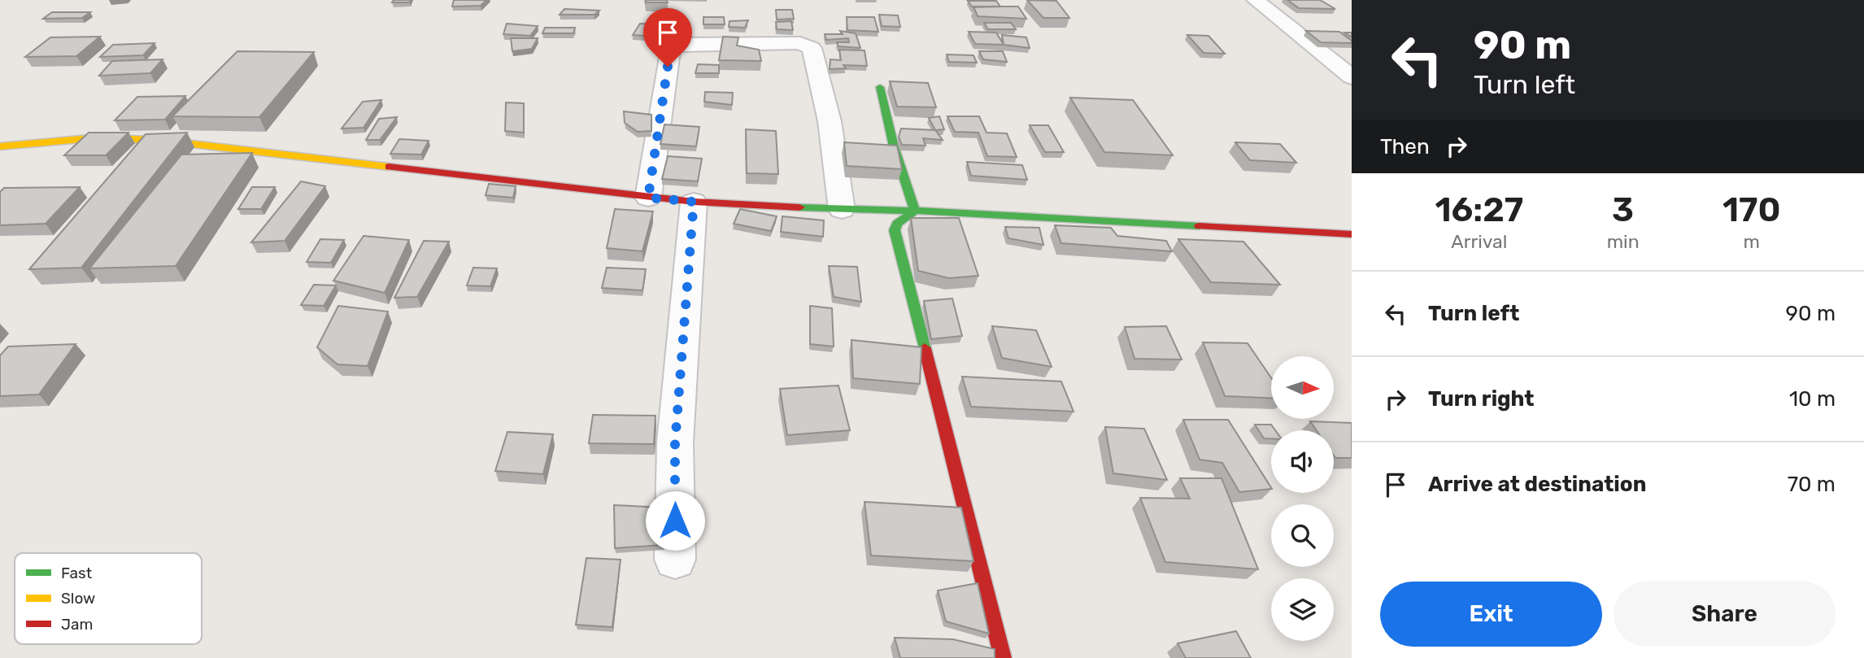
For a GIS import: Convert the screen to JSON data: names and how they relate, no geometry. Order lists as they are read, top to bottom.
{
  "legend": ["Fast", "Slow", "Jam"],
  "north": "right",
  "page": {
    "turn": ["90 m", "Turn left"],
    "then": "Then",
    "eta": [
      "16:27",
      "Arrival",
      "3",
      "min",
      "170",
      "m"
    ],
    "list": [
      {
        "name": "Turn left",
        "value": "90 m"
      },
      {
        "name": "Turn right",
        "value": "10 m"
      },
      {
        "name": "Arrive at destination",
        "value": "70 m"
      }
    ],
    "buttons": ["Exit", "Share"]
  }
}
